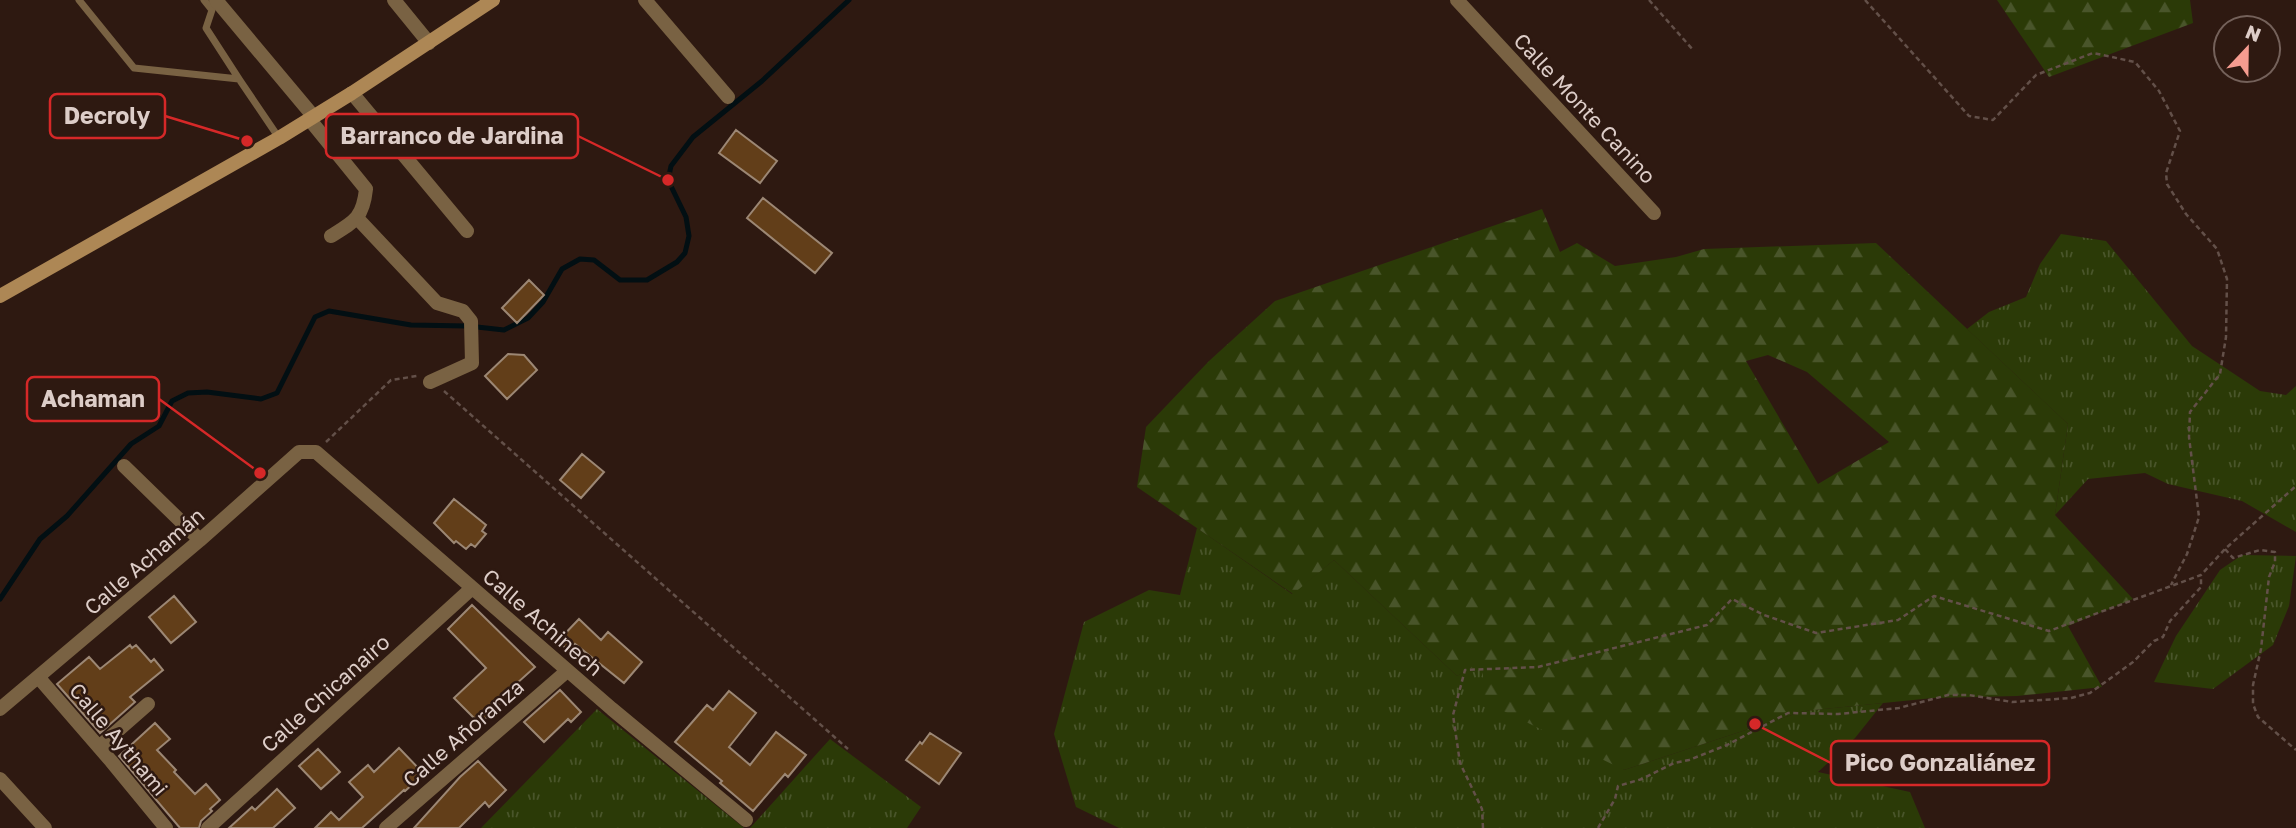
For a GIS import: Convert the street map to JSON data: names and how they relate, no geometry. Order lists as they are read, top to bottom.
{
  "streets": {
    "street": [
      "Calle Monte Canino",
      "Calle Achamán",
      "Calle Achinech",
      "Calle Chicanairo",
      "Calle Añoranza",
      "Calle Aythami"
    ]
  },
  "crossings": [
    ["Calle Achamán", "Calle Achinech"],
    ["Calle Achamán", "Calle Aythami"],
    ["Calle Achinech", "Calle Chicanairo"],
    ["Calle Achinech", "Calle Añoranza"]
  ],
  "places": [
    "Decroly",
    "Barranco de Jardina",
    "Achaman",
    "Pico Gonzaliánez"
  ],
  "north": "top"
}
